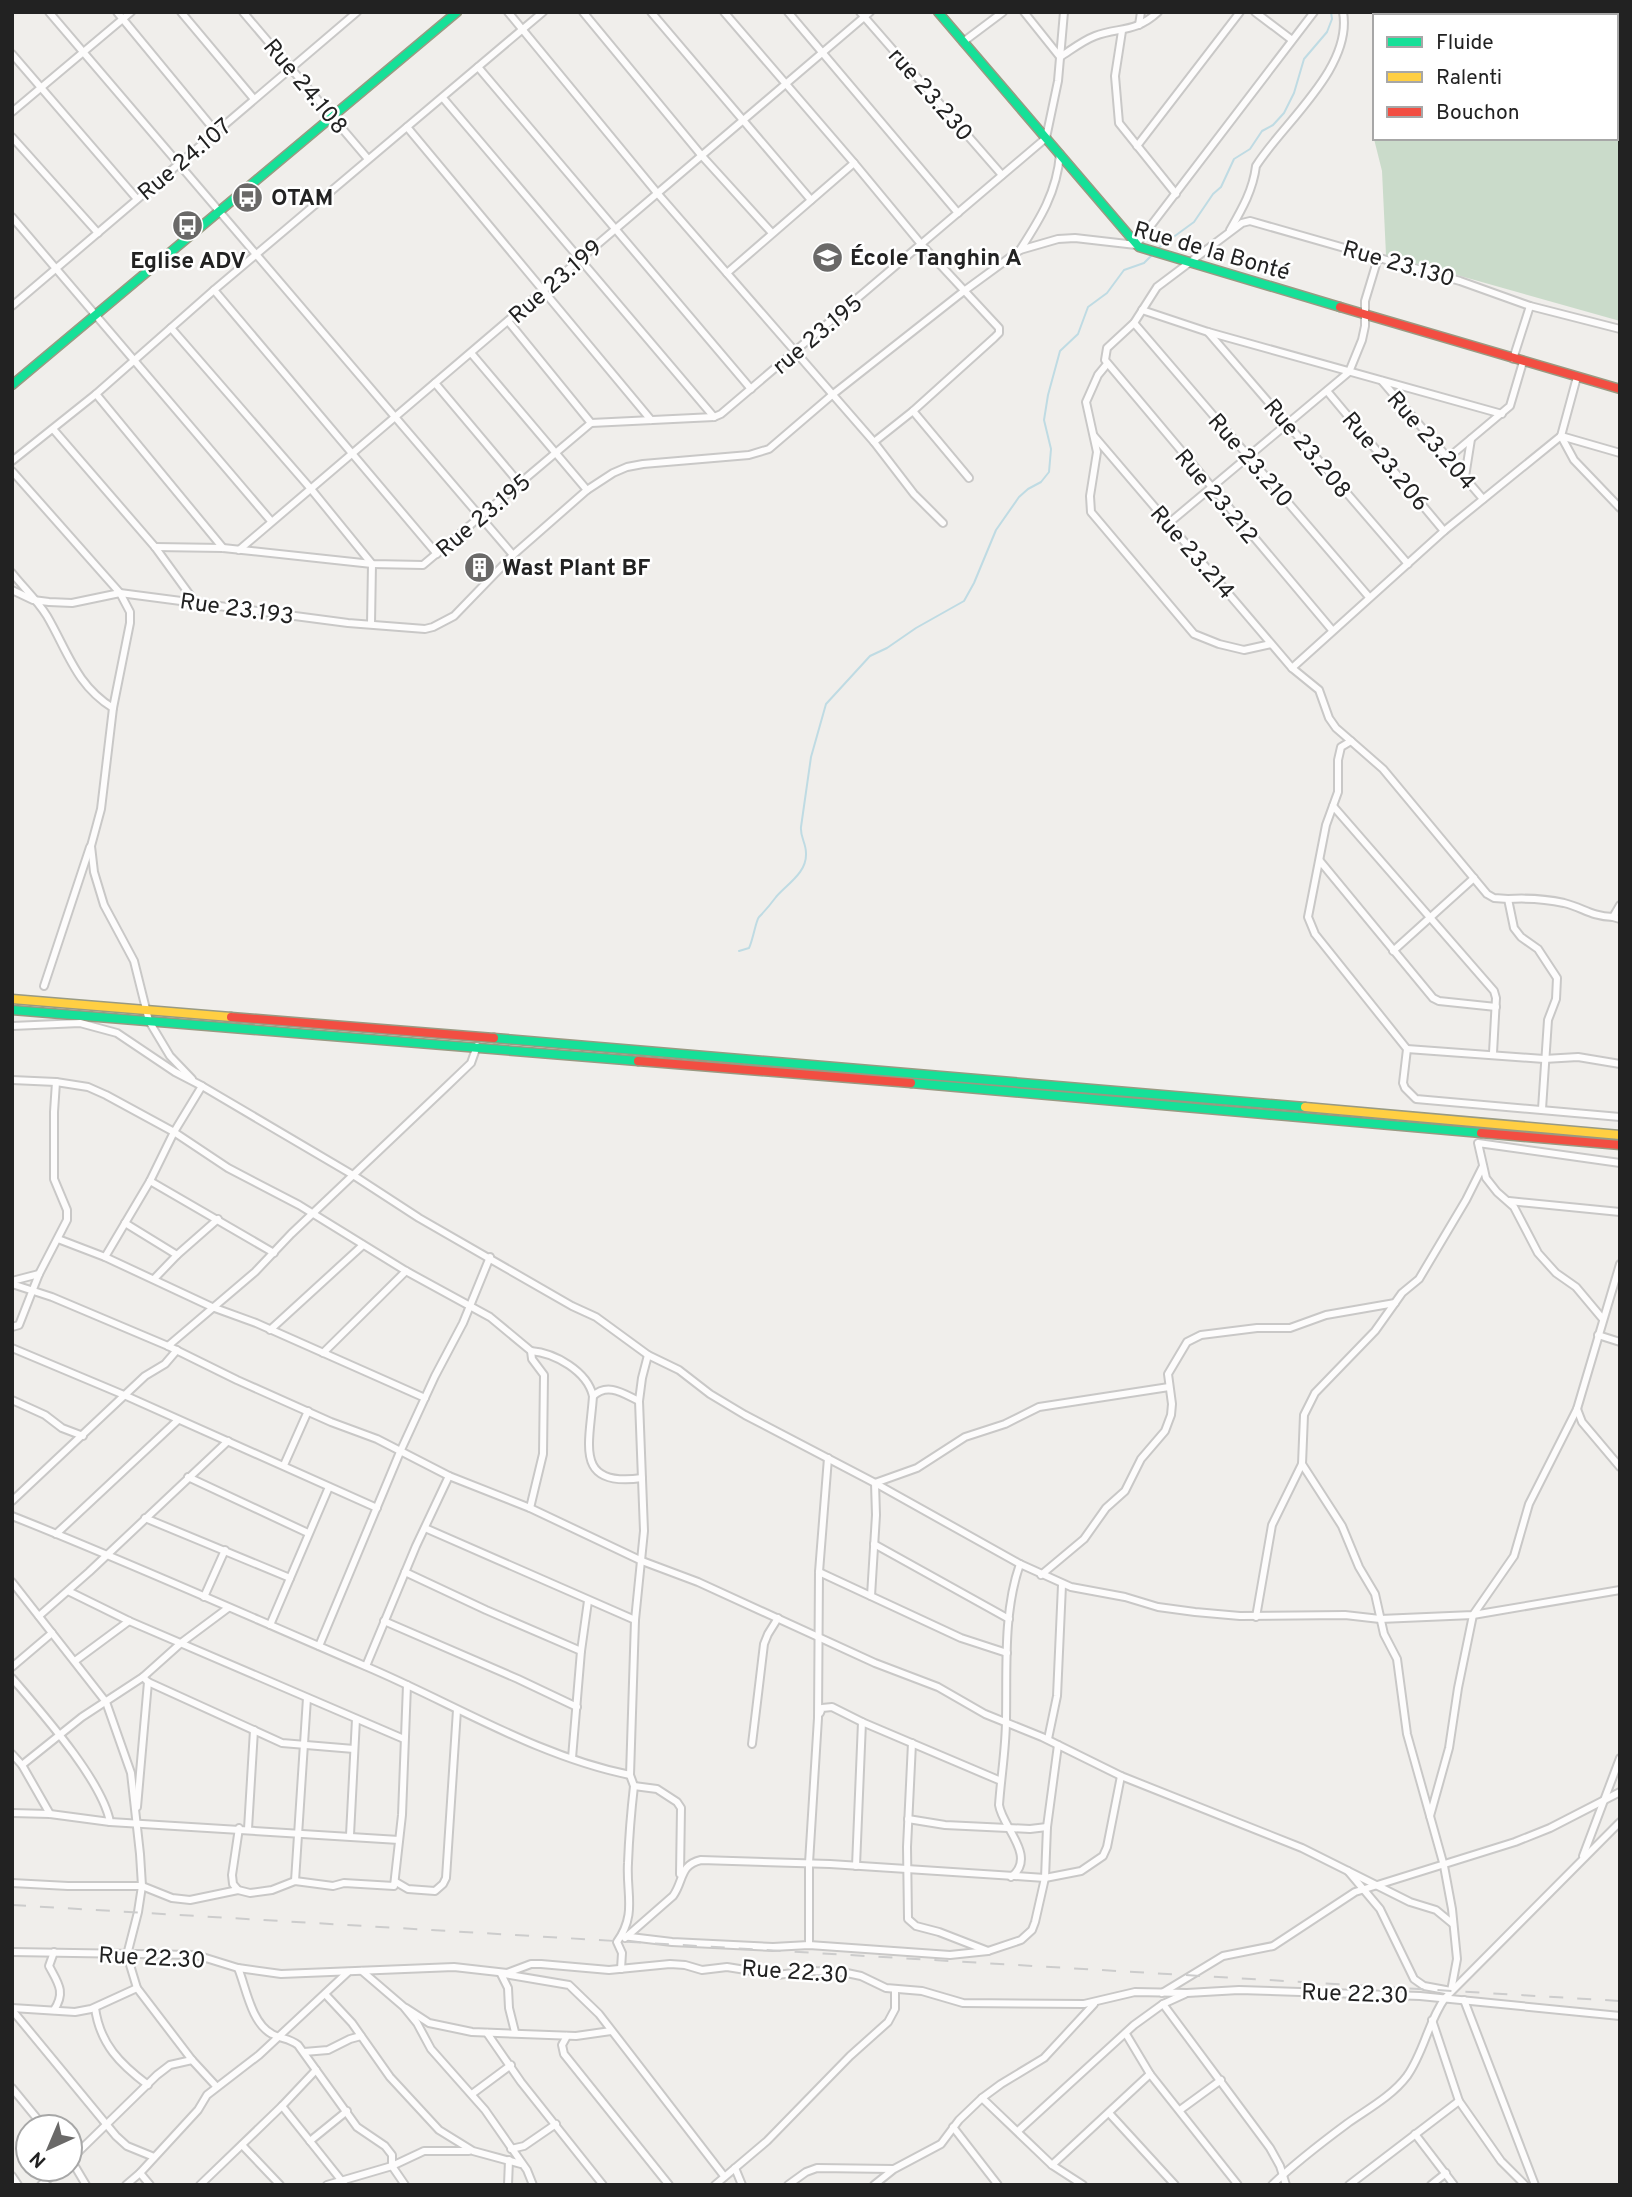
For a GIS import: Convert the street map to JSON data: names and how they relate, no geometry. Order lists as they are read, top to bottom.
{
  "streets": {
    "main road": ["Rue de la Bonté"],
    "street": [
      "Rue 24.108",
      "rue 23.230",
      "Rue 24.107",
      "Rue 23.130",
      "Rue 23.199",
      "rue 23.195",
      "Rue 23.204",
      "Rue 23.208",
      "Rue 23.210",
      "Rue 23.206",
      "Rue 23.212",
      "Rue 23.195",
      "Rue 23.214",
      "Rue 23.193",
      "Rue 22.30"
    ]
  },
  "crossings": [
    ["Rue 24.108", "Rue 24.107"],
    ["rue 23.230", "Rue 23.199"],
    ["rue 23.230", "rue 23.195"],
    ["Rue de la Bonté", "Rue 23.130"],
    ["Rue de la Bonté", "Rue 23.193"],
    ["Rue 23.130", "Rue 23.210"],
    ["Rue 23.130", "Rue 23.212"],
    ["Rue 23.130", "Rue 23.214"],
    ["Rue 23.199", "Rue 23.195"]
  ],
  "places": {
    "bus stop": ["OTAM", "Eglise ADV"],
    "school or university": ["École Tanghin A"],
    "building": ["Wast Plant BF"]
  },
  "legend": ["Fluide", "Ralenti", "Bouchon"],
  "north": "bottom left"
}
